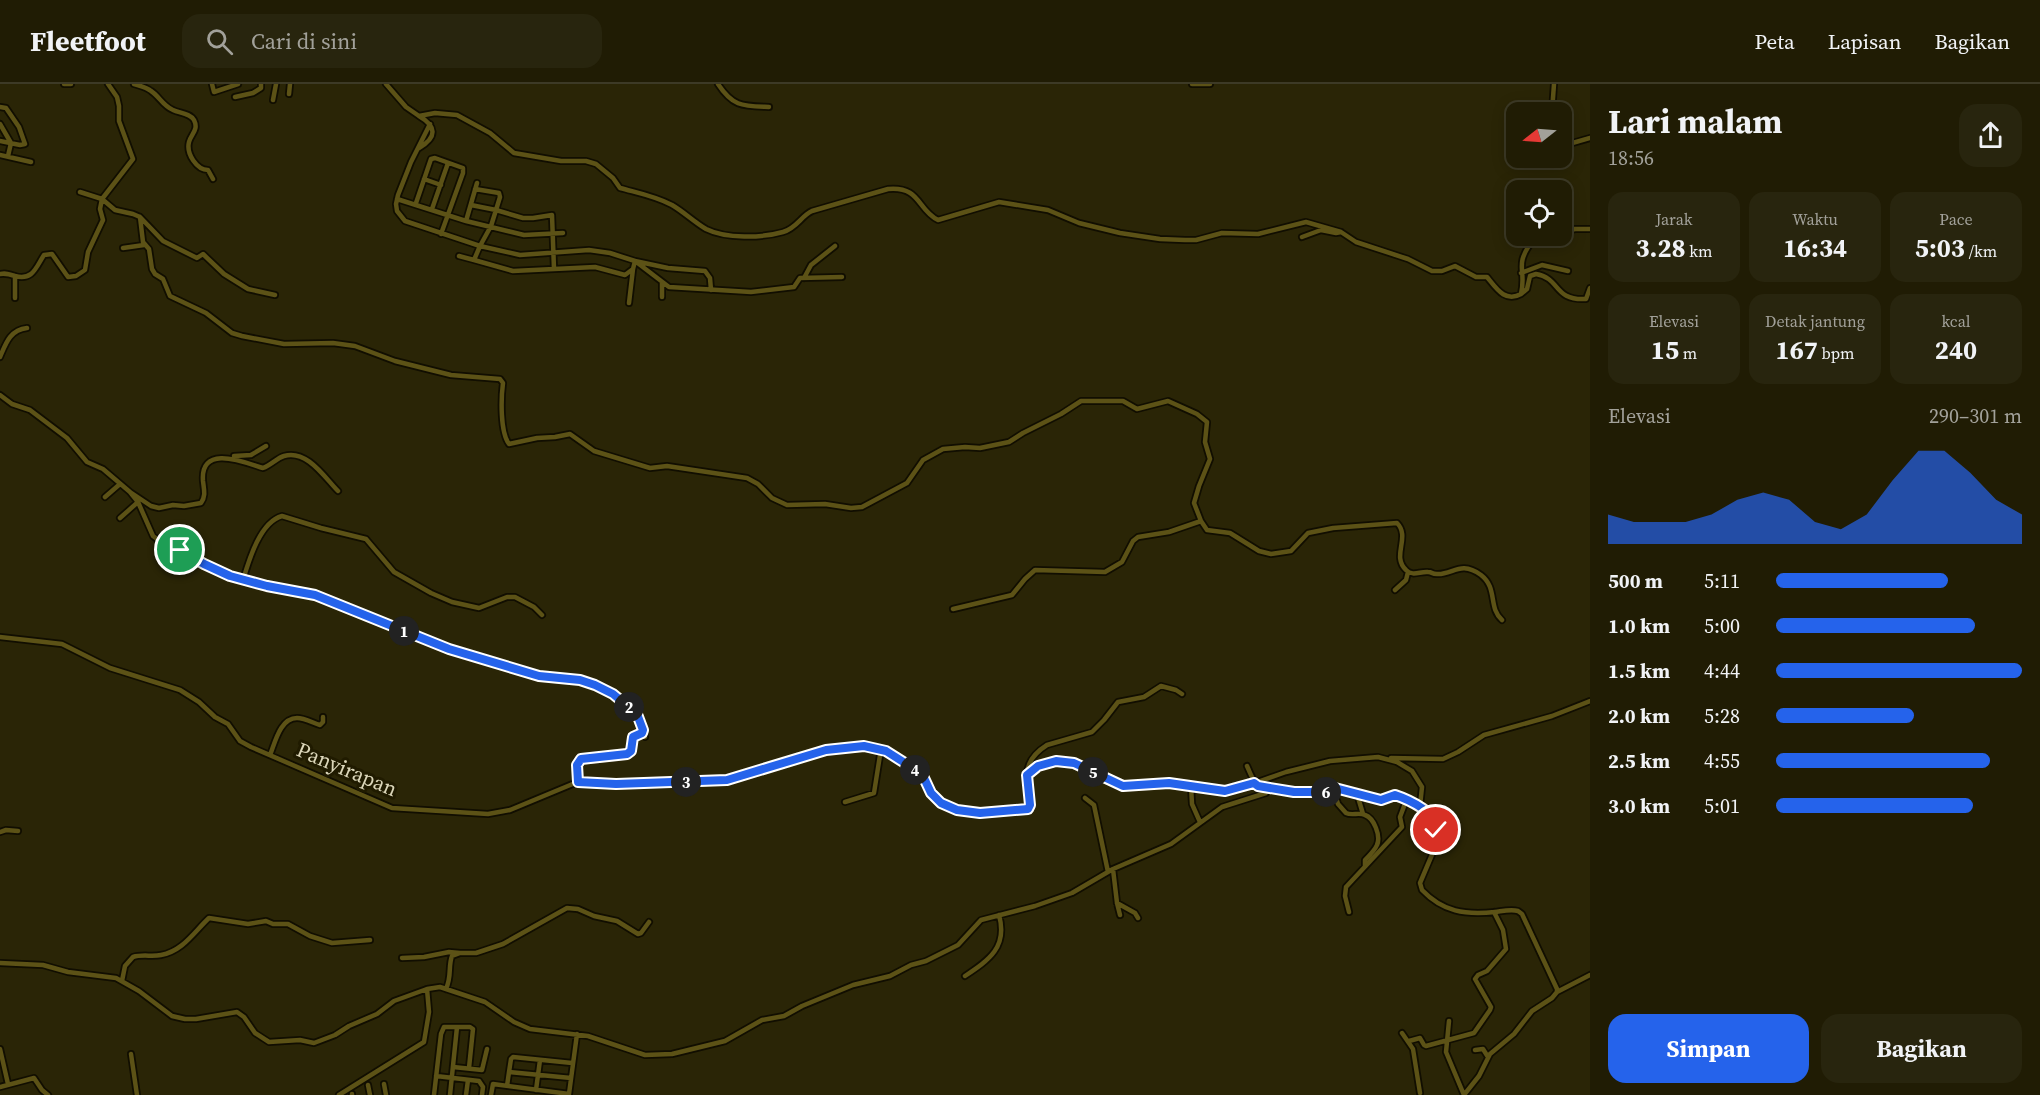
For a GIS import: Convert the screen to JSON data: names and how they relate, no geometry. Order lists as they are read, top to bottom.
{
  "streets": {
    "street": ["Panyirapan"]
  },
  "north": "left",
  "page": {
    "header": "Fleetfoot",
    "search": "Cari di sini",
    "nav": ["Peta", "Lapisan", "Bagikan"],
    "heading": ["Lari malam", "18:56"],
    "stats": [
      ["Jarak", "3.28 km"],
      ["Waktu", "16:34"],
      ["Pace", "5:03 /km"],
      ["Elevasi", "15 m"],
      ["Detak jantung", "167 bpm"],
      ["kcal", "240"]
    ],
    "chart": ["Elevasi", "290–301 m"],
    "list": [
      {
        "name": "500 m",
        "note": "5:11"
      },
      {
        "name": "1.0 km",
        "note": "5:00"
      },
      {
        "name": "1.5 km",
        "note": "4:44"
      },
      {
        "name": "2.0 km",
        "note": "5:28"
      },
      {
        "name": "2.5 km",
        "note": "4:55"
      },
      {
        "name": "3.0 km",
        "note": "5:01"
      }
    ],
    "pins": [
      "1",
      "2",
      "4",
      "5",
      "3",
      "6"
    ],
    "buttons": ["Simpan", "Bagikan"]
  }
}
